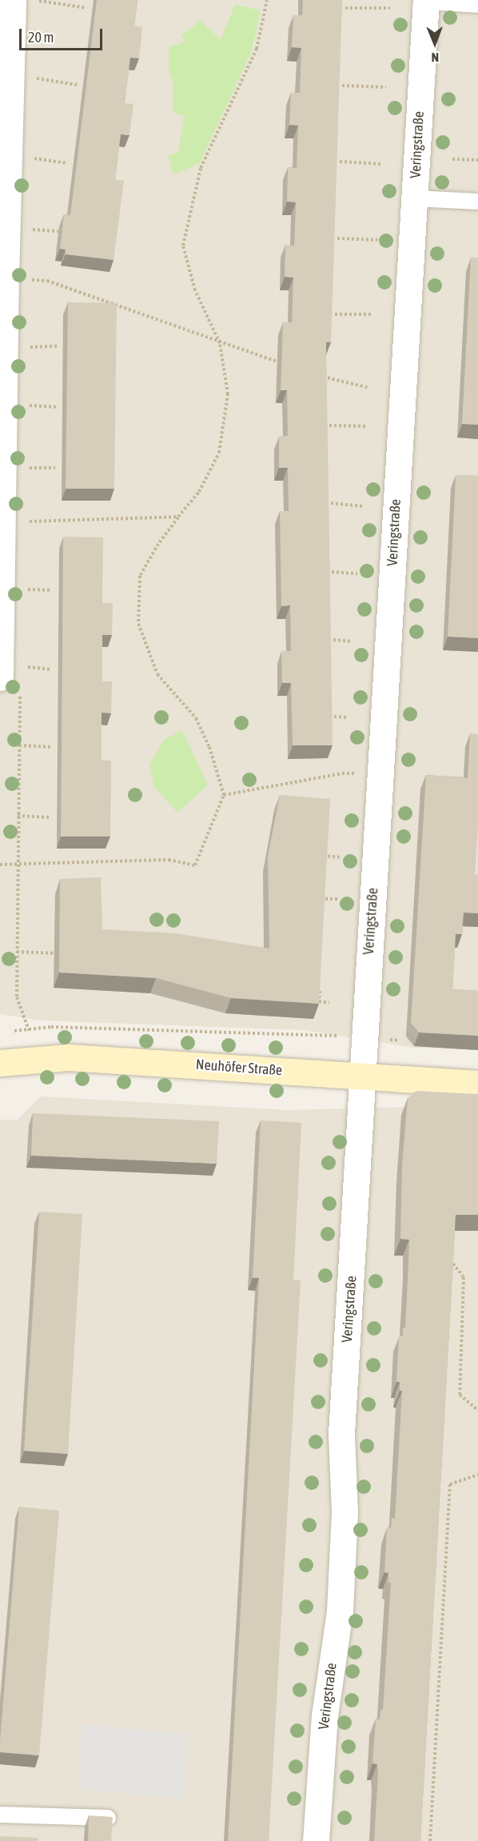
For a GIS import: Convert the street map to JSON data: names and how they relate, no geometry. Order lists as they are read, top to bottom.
{
  "streets": {
    "street": ["Veringstraße", "Neuhöfer Straße"]
  },
  "crossings": [
    ["Veringstraße", "Neuhöfer Straße"]
  ],
  "scale_bar": "20 m",
  "north": "bottom"
}
